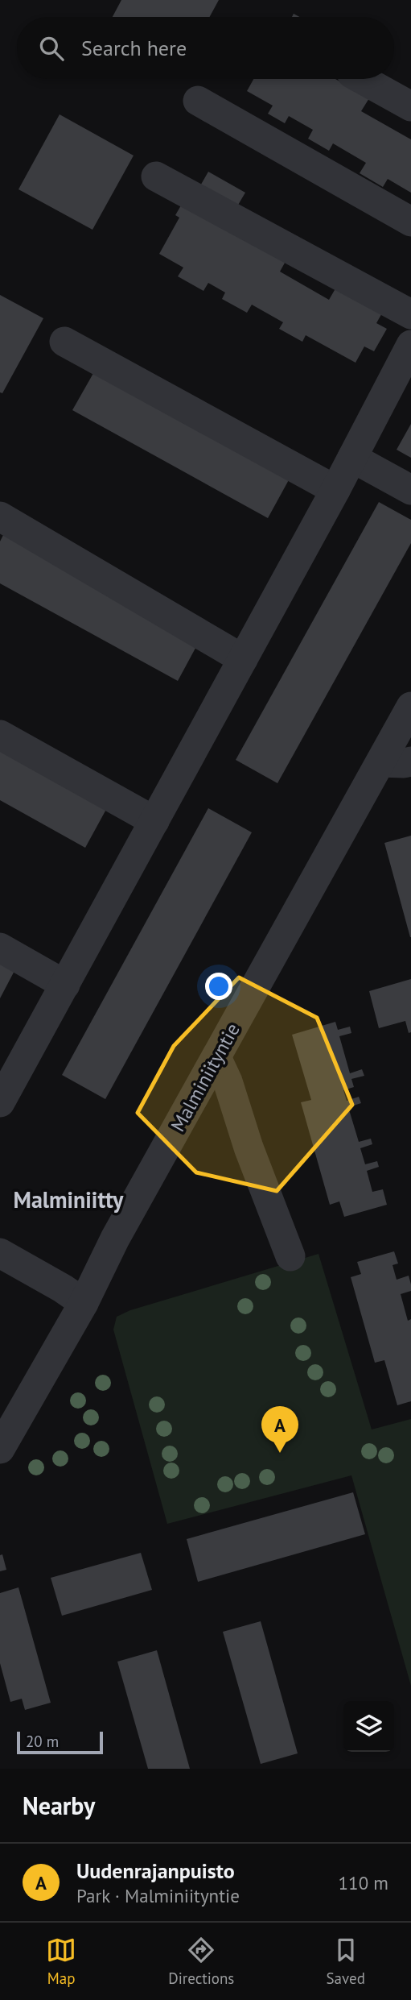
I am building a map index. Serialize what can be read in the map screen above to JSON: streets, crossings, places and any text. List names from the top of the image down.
{
  "streets": {
    "street": ["Malminiityntie"]
  },
  "districts": ["Malminiitty"],
  "scale_bar": "20 m",
  "page": {
    "search": "Search here",
    "pins": "A",
    "scale": "20 m",
    "heading": "Nearby",
    "list": [
      {
        "mark": "A",
        "name": "Uudenrajanpuisto",
        "note": "Park · Malminiityntie",
        "value": "110 m"
      }
    ],
    "nav": ["Map", "Directions", "Saved"]
  }
}
